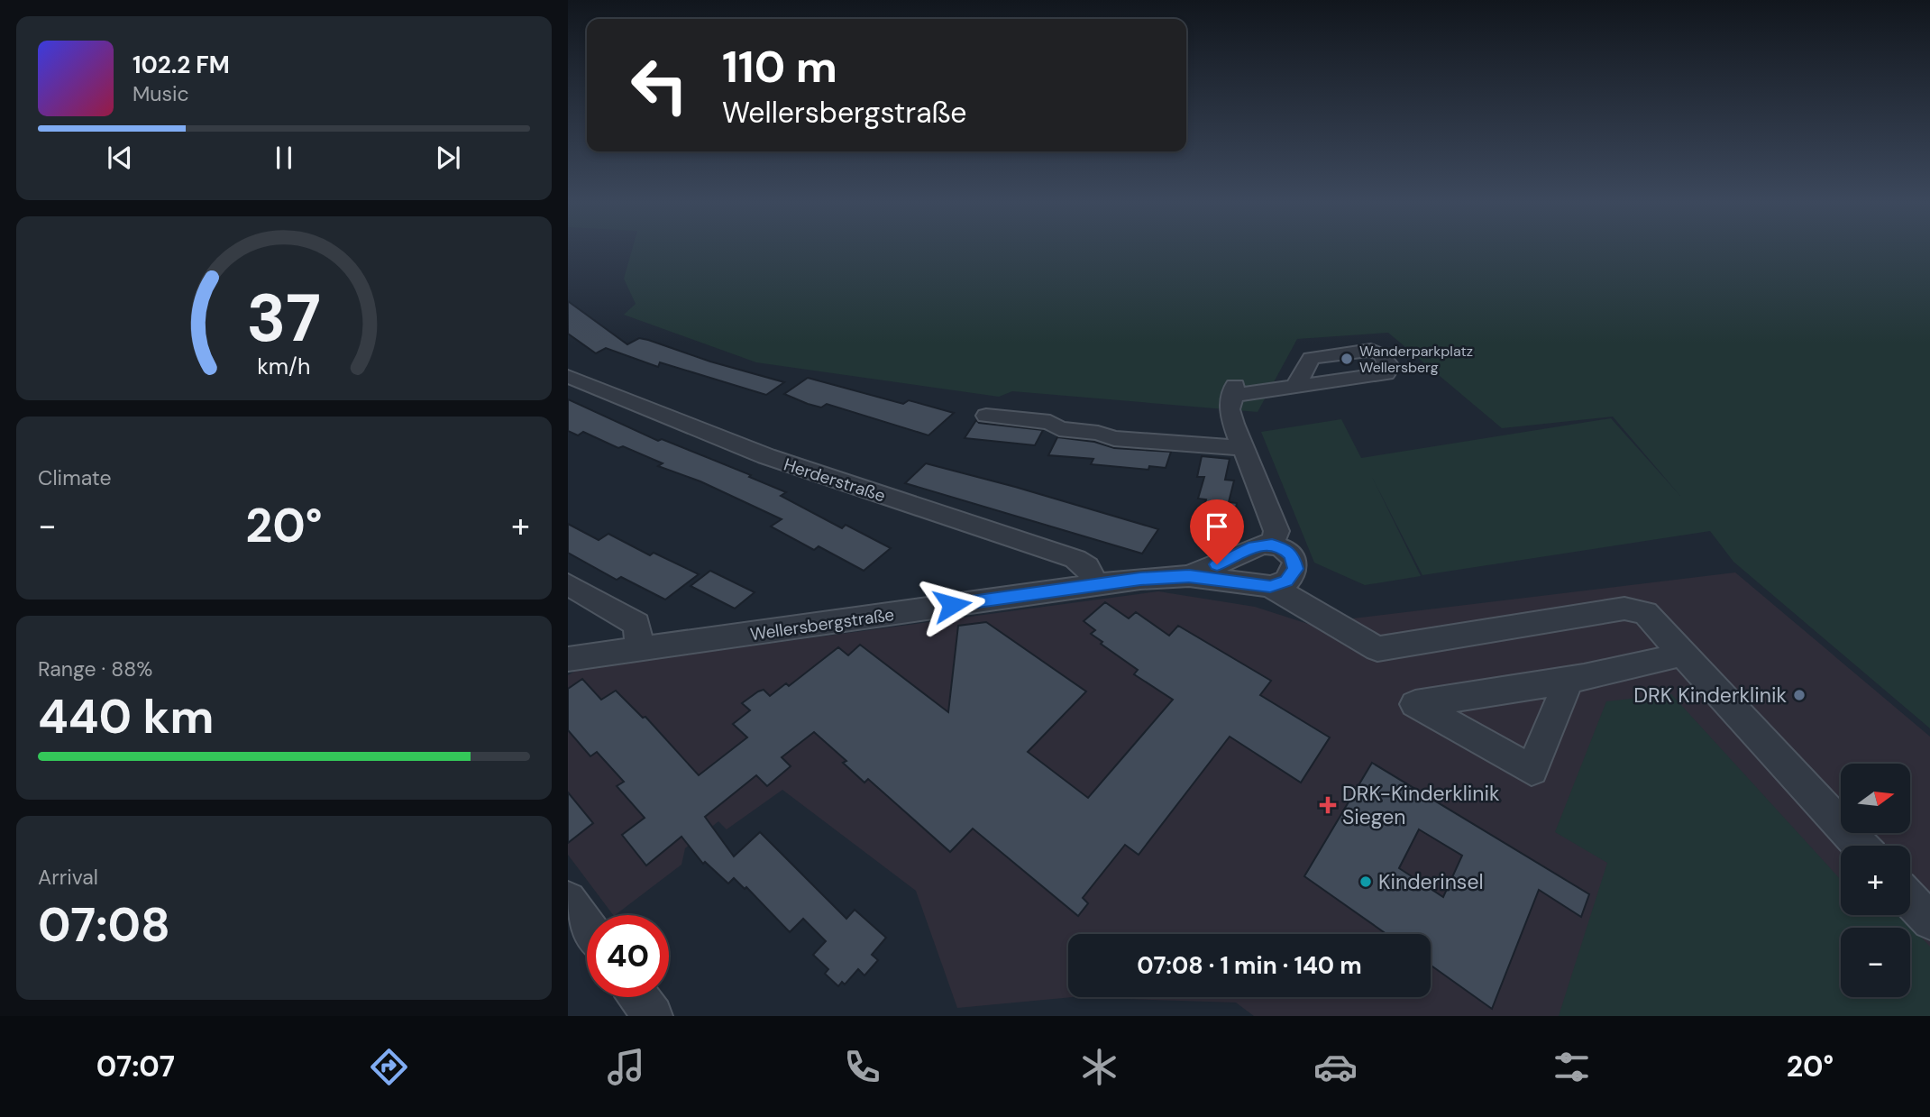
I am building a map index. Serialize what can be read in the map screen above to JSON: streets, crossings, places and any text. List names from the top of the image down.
{
  "streets": {
    "street": ["Herderstraße", "Wellersbergstraße"]
  },
  "crossings": [
    ["Herderstraße", "Wellersbergstraße"]
  ],
  "places": {
    "other": ["Wanderparkplatz Wellersberg", "DRK Kinderklinik", "Kinderinsel"],
    "health": ["DRK-Kinderklinik Siegen"]
  },
  "north": "right",
  "page": {
    "turn": ["110 m", "Wellersbergstraße"],
    "song": ["102.2 FM", "Music"],
    "tile": [
      "Climate",
      ["Range · 88%", "440 km"],
      ["Arrival", "07:08"]
    ],
    "heat": ["−", "20°", "+"],
    "map_buttons": ["+", "−"],
    "limit": "40",
    "trip": "07:08 · 1 min · 140 m",
    "tabs": ["07:07", "20°"],
    "gauge": ["37", "km/h"]
  }
}
